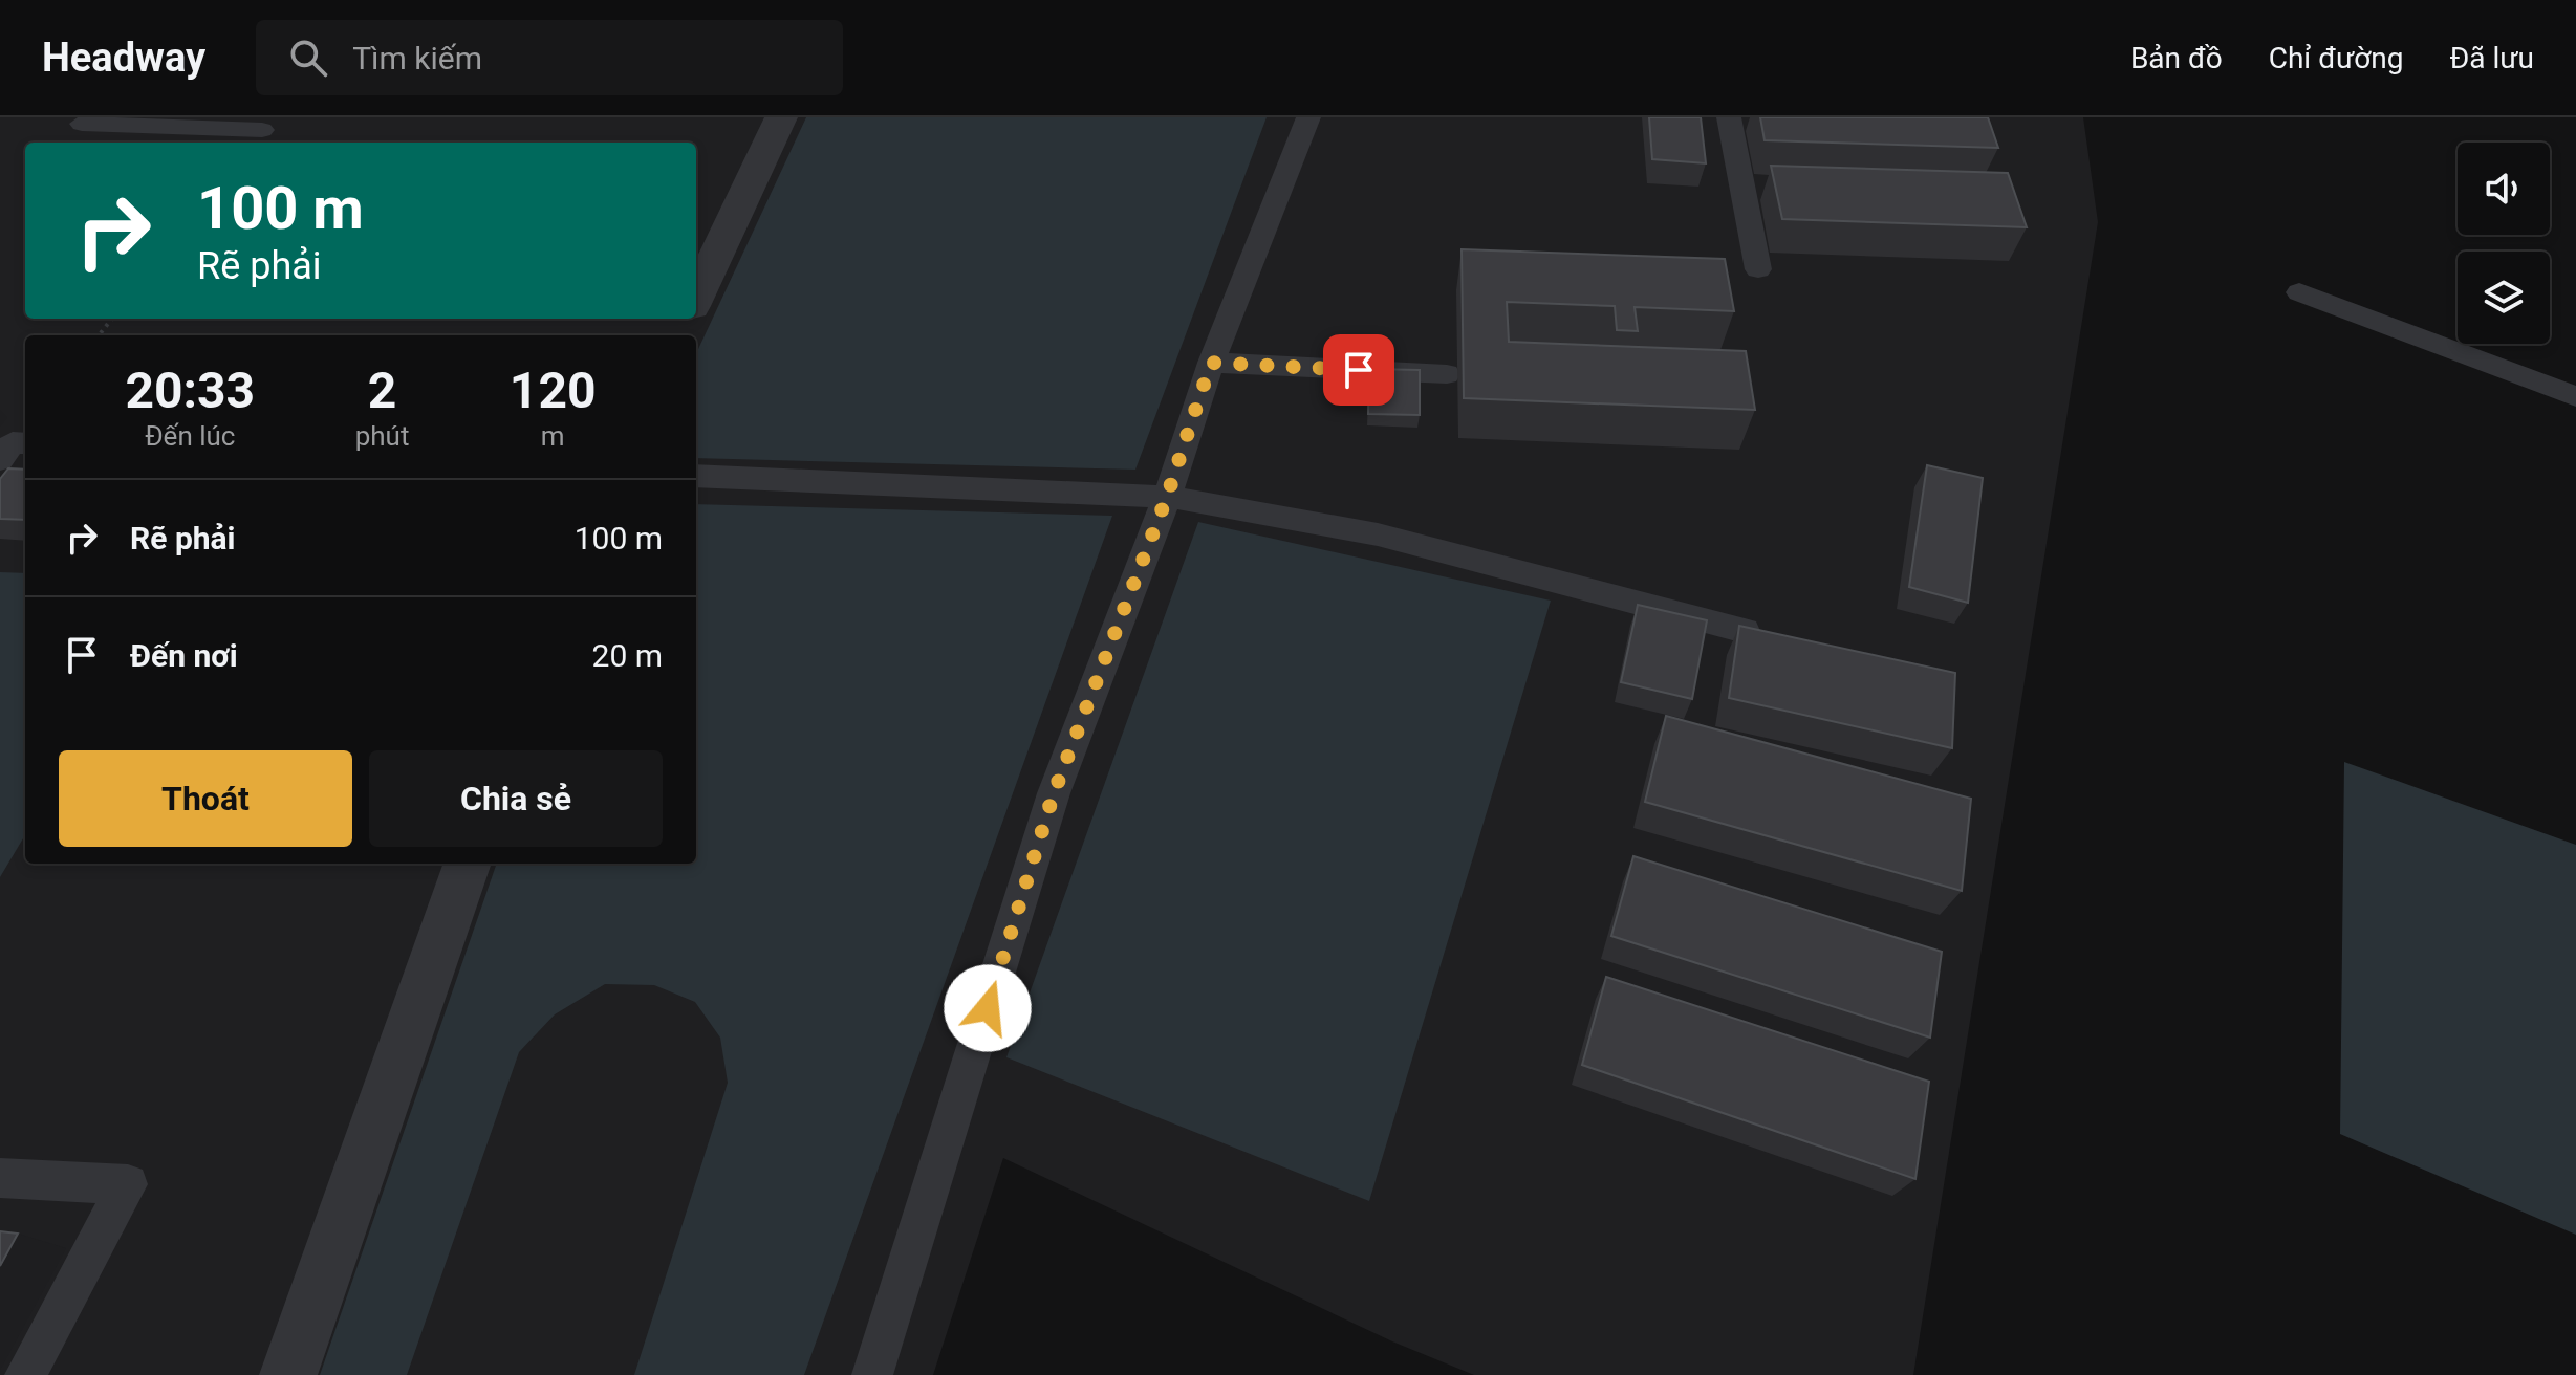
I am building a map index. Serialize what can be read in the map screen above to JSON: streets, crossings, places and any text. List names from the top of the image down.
{
  "page": {
    "header": "Headway",
    "search": "Tìm kiếm",
    "nav": ["Bản đồ", "Chỉ đường", "Đã lưu"],
    "turn": ["100 m", "Rẽ phải"],
    "eta": [
      "20:33",
      "Đến lúc",
      "2",
      "phút",
      "120",
      "m"
    ],
    "list": [
      {
        "name": "Rẽ phải",
        "value": "100 m"
      },
      {
        "name": "Đến nơi",
        "value": "20 m"
      }
    ],
    "buttons": ["Thoát", "Chia sẻ"]
  }
}
